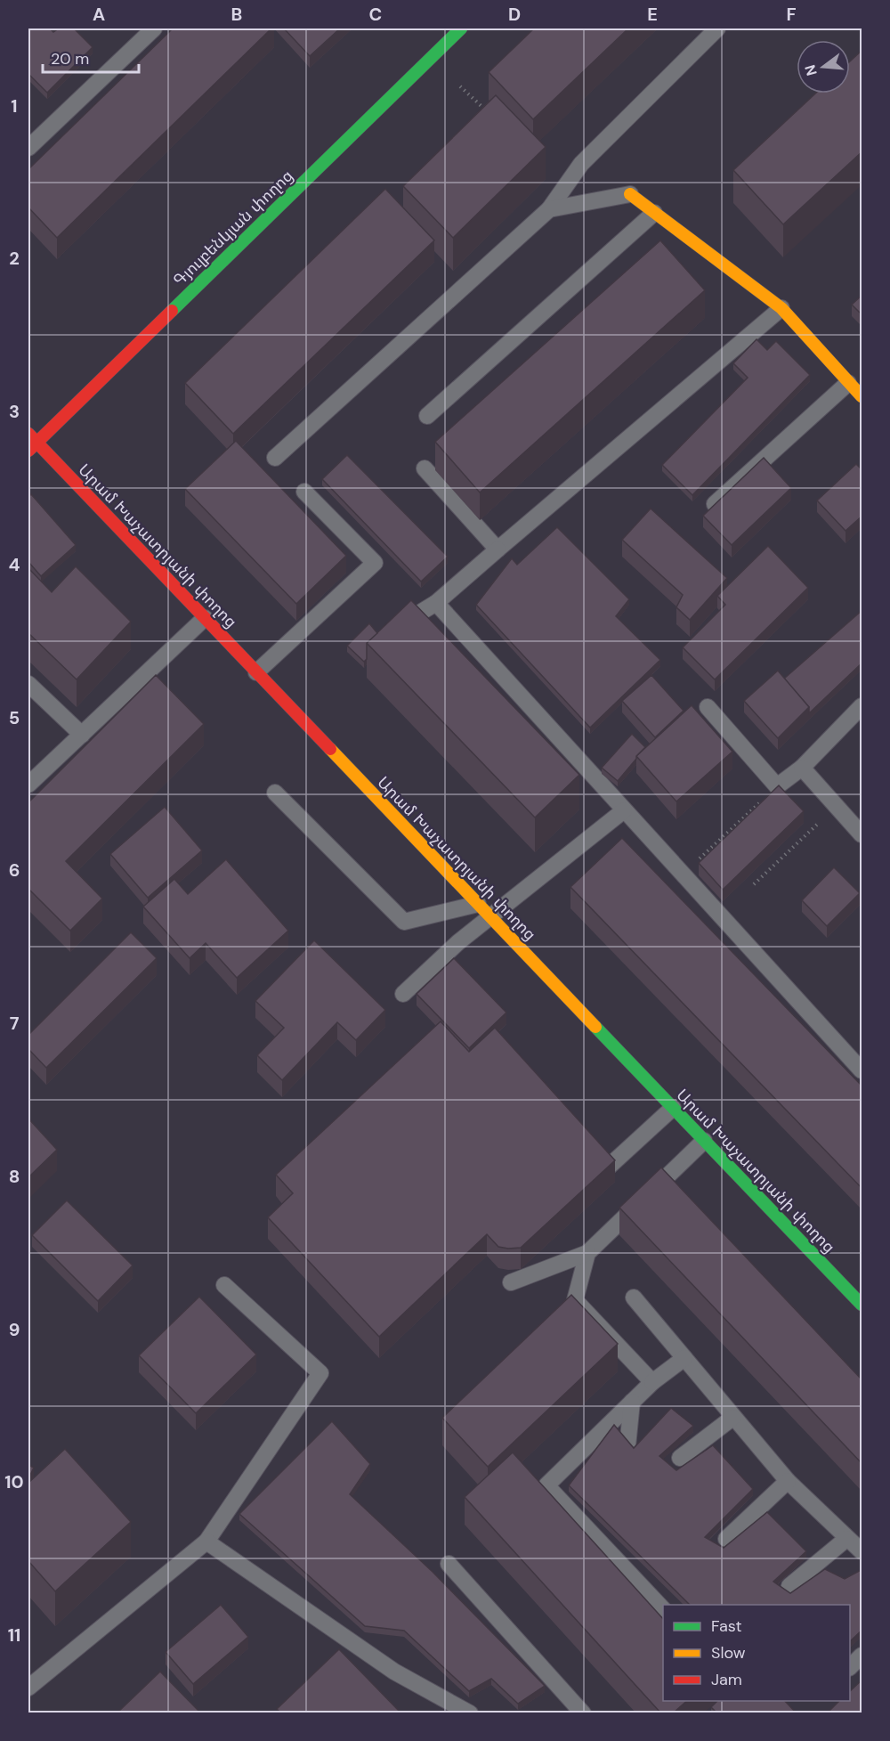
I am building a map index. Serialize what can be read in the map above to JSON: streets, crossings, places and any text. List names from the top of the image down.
{
  "streets": {
    "street": ["Գյուլբենկյան փողոց", "Արամ Խաչատրյանի փողոց"]
  },
  "crossings": [
    ["Գյուլբենկյան փողոց", "Արամ Խաչատրյանի փողոց"]
  ],
  "legend": ["Fast", "Slow", "Jam"],
  "scale_bar": "20 m",
  "north": "left",
  "grid": {
    "columns": [
      "A",
      "B",
      "C",
      "D",
      "E",
      "F"
    ],
    "rows": [
      "1",
      "2",
      "3",
      "4",
      "5",
      "6",
      "7",
      "8",
      "9",
      "10",
      "11"
    ]
  }
}
